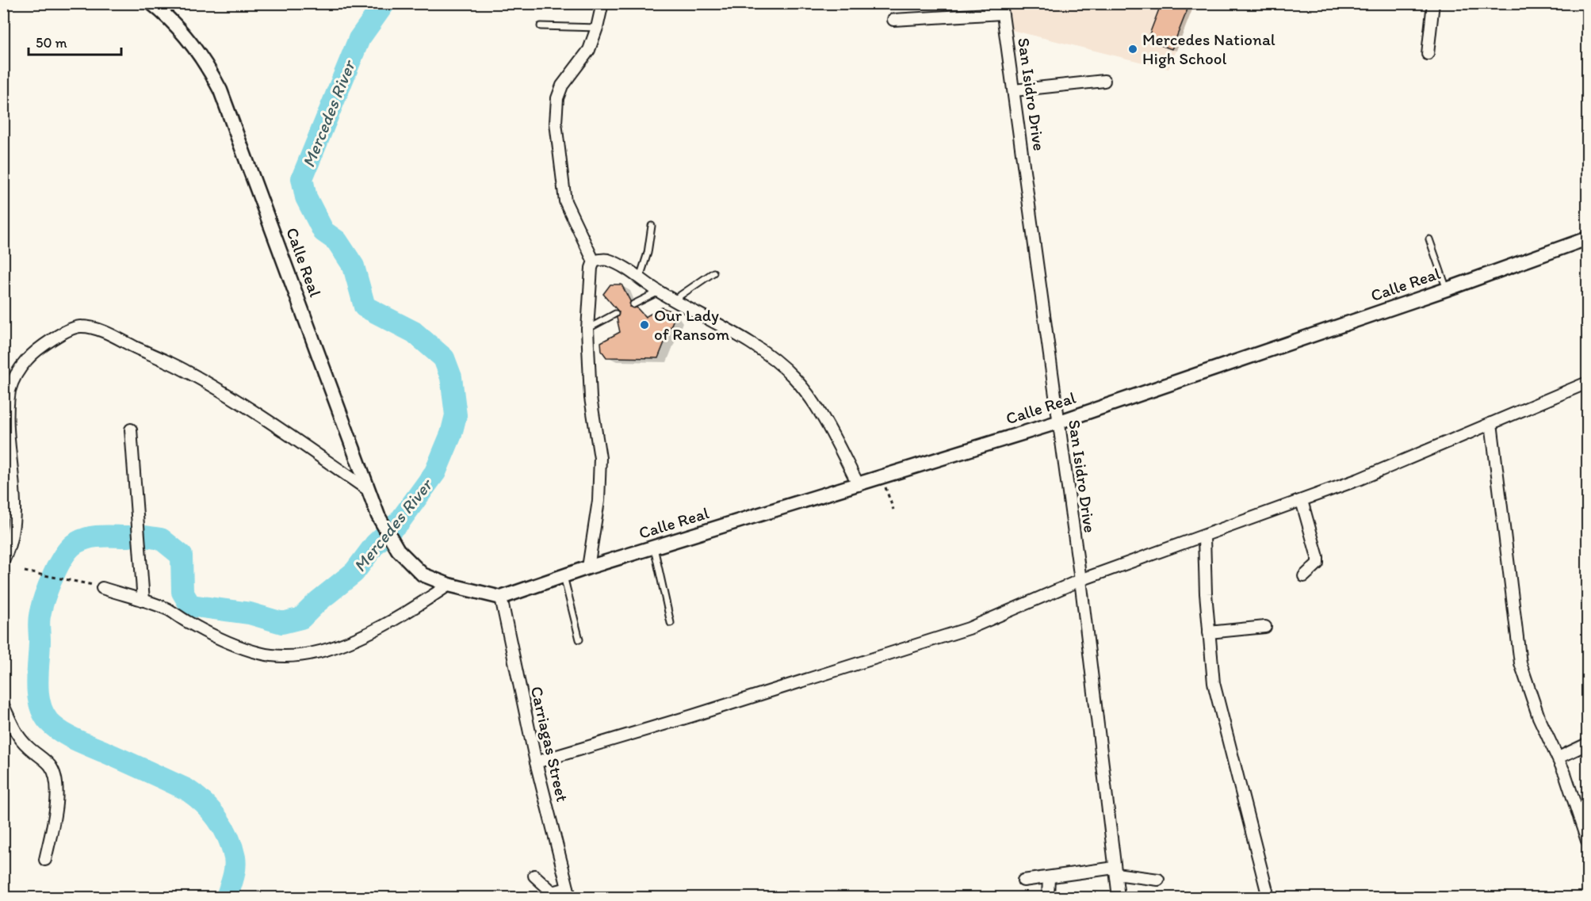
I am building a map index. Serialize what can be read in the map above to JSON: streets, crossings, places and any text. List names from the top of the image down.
{
  "streets": {
    "street": ["San Isidro Drive", "Calle Real", "Carriagas Street"]
  },
  "crossings": [
    ["San Isidro Drive", "Calle Real"],
    ["Calle Real", "Carriagas Street"]
  ],
  "water": ["Mercedes River"],
  "places": ["Mercedes National High School", "Our Lady of Ransom"],
  "scale_bar": "50 m"
}
